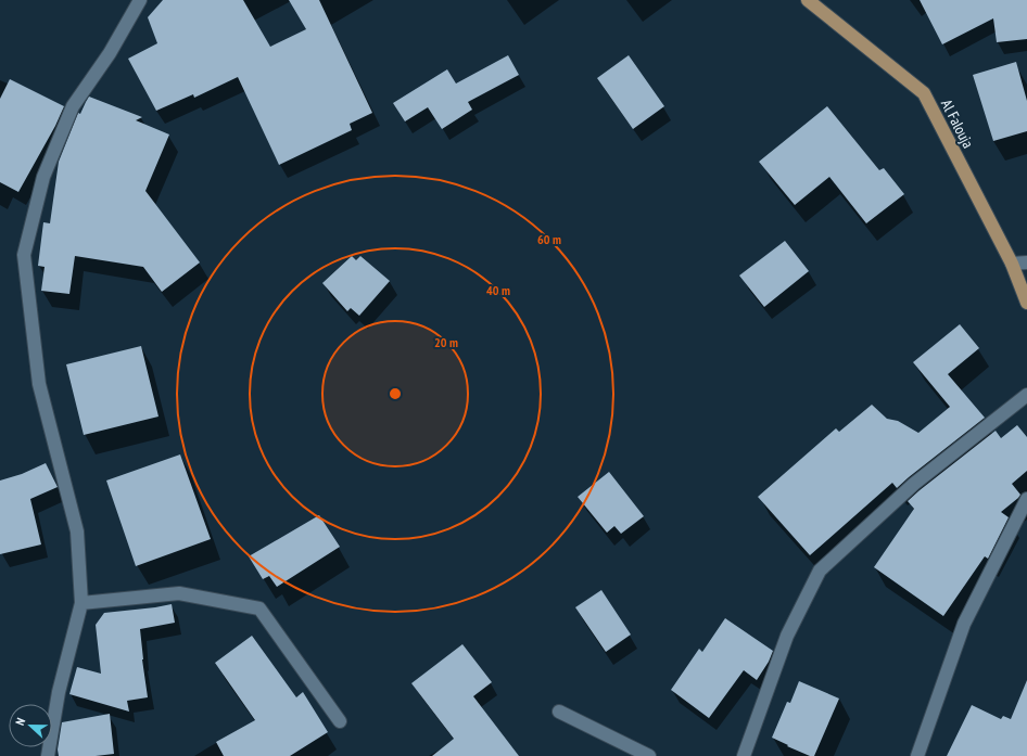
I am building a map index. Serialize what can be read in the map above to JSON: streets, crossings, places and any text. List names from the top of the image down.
{
  "streets": {
    "main road": ["Al Falouja"]
  },
  "north": "left",
  "rings": ["60 m", "40 m", "20 m"]
}
